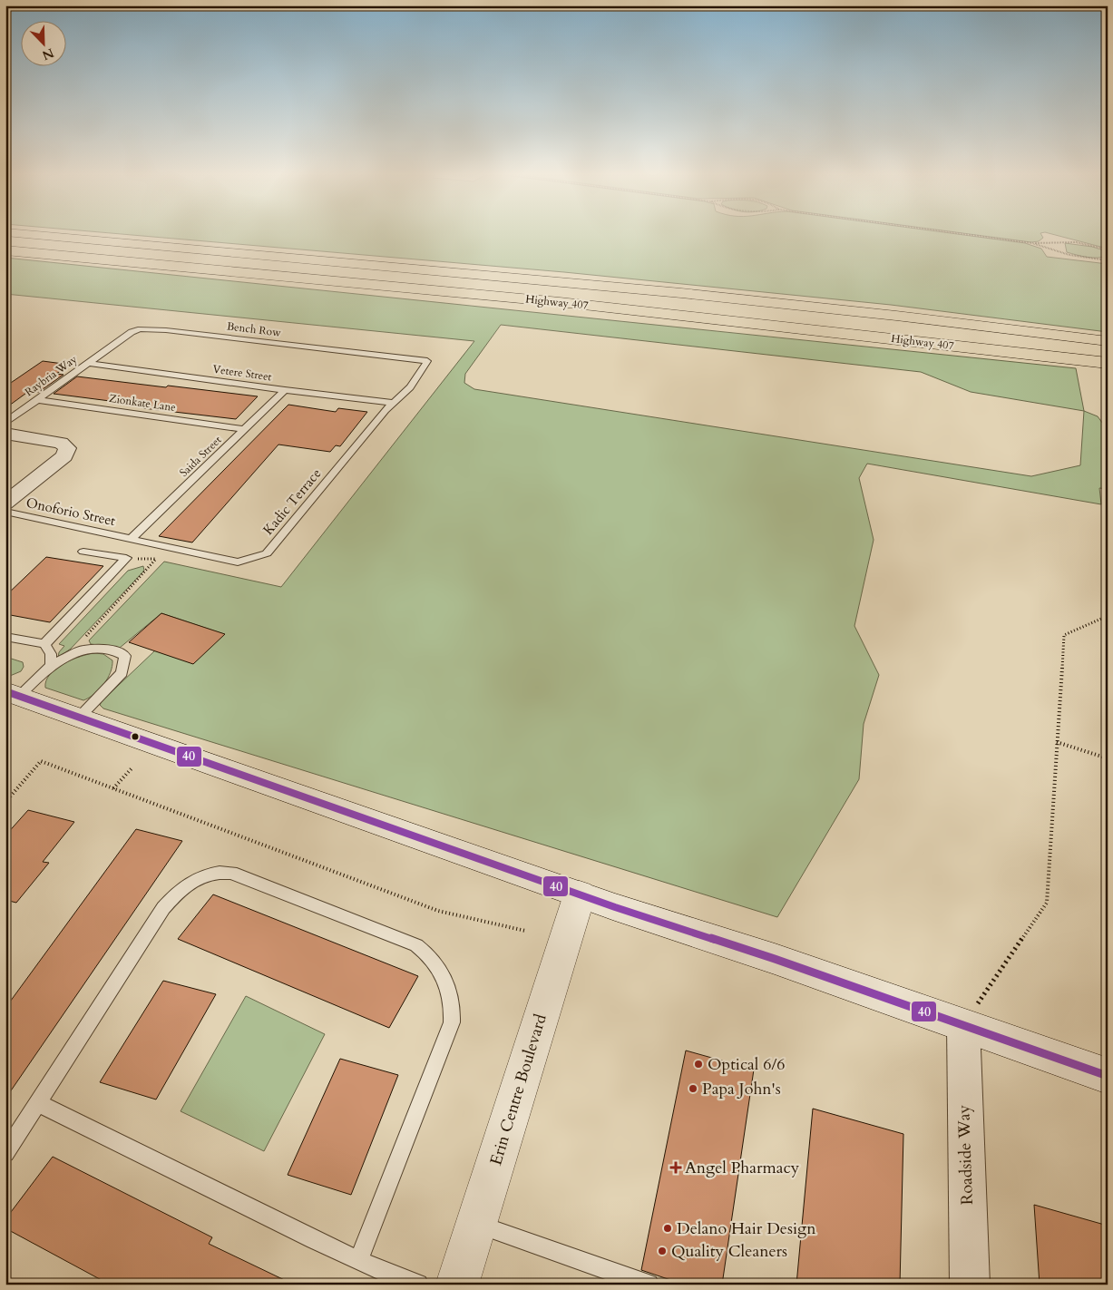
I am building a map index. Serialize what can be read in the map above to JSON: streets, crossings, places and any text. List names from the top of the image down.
{
  "streets": {
    "highway": ["Highway 407"],
    "main road": ["Erin Centre Boulevard"],
    "street": ["Roadside Way"],
    "lane": [
      "Bench Row",
      "Vetere Street",
      "Raybria Way",
      "Zionkate Lane",
      "Saida Street",
      "Kadic Terrace",
      "Onoforio Street"
    ]
  },
  "crossings": [
    ["Bench Row", "Vetere Street"],
    ["Bench Row", "Raybria Way"],
    ["Bench Row", "Kadic Terrace"],
    ["Vetere Street", "Raybria Way"],
    ["Vetere Street", "Saida Street"],
    ["Vetere Street", "Kadic Terrace"],
    ["Raybria Way", "Zionkate Lane"],
    ["Zionkate Lane", "Saida Street"],
    ["Saida Street", "Kadic Terrace"],
    ["Saida Street", "Onoforio Street"],
    ["Kadic Terrace", "Onoforio Street"]
  ],
  "places": {
    "other": [
      "Optical 6/6",
      "Papa John's",
      "Delano Hair Design",
      "Quality Cleaners"
    ],
    "health": ["Angel Pharmacy"]
  },
  "lines": ["transit line 40"],
  "north": "bottom right"
}
